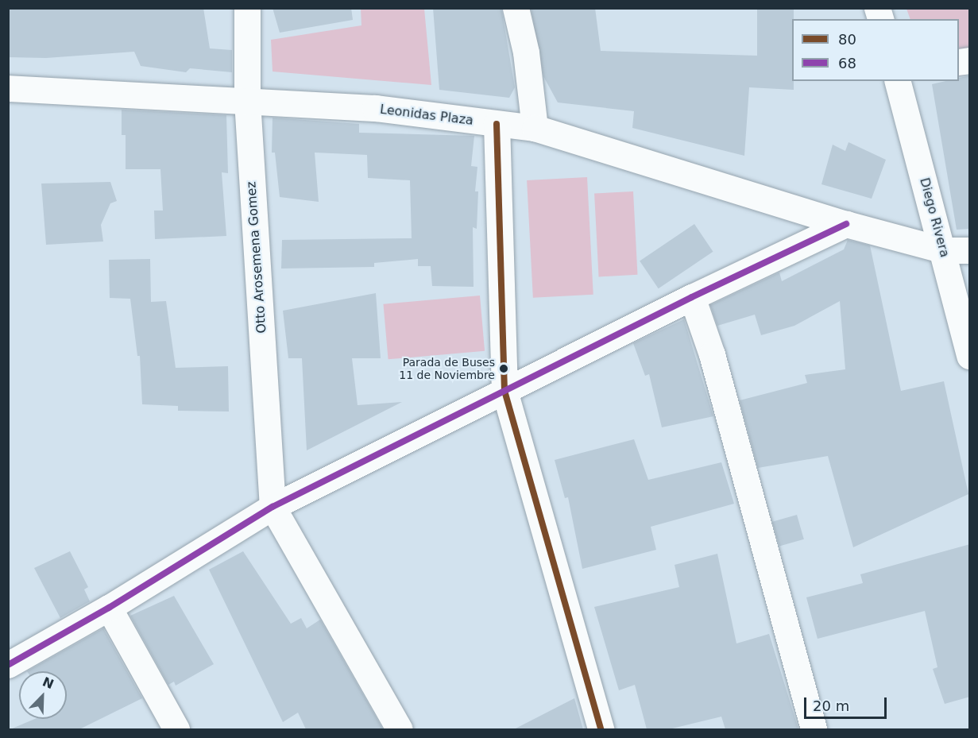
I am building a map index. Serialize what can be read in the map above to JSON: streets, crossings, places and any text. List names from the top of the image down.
{
  "streets": {
    "street": ["Leonidas Plaza", "Diego Rivera", "Otto Arosemena Gomez"]
  },
  "crossings": [
    ["Leonidas Plaza", "Diego Rivera"],
    ["Leonidas Plaza", "Otto Arosemena Gomez"]
  ],
  "places": ["Parada de Buses 11 de Noviembre"],
  "lines": ["transit line 80", "transit line 68"],
  "legend": ["80", "68"],
  "scale_bar": "20 m",
  "north": "top right"
}
